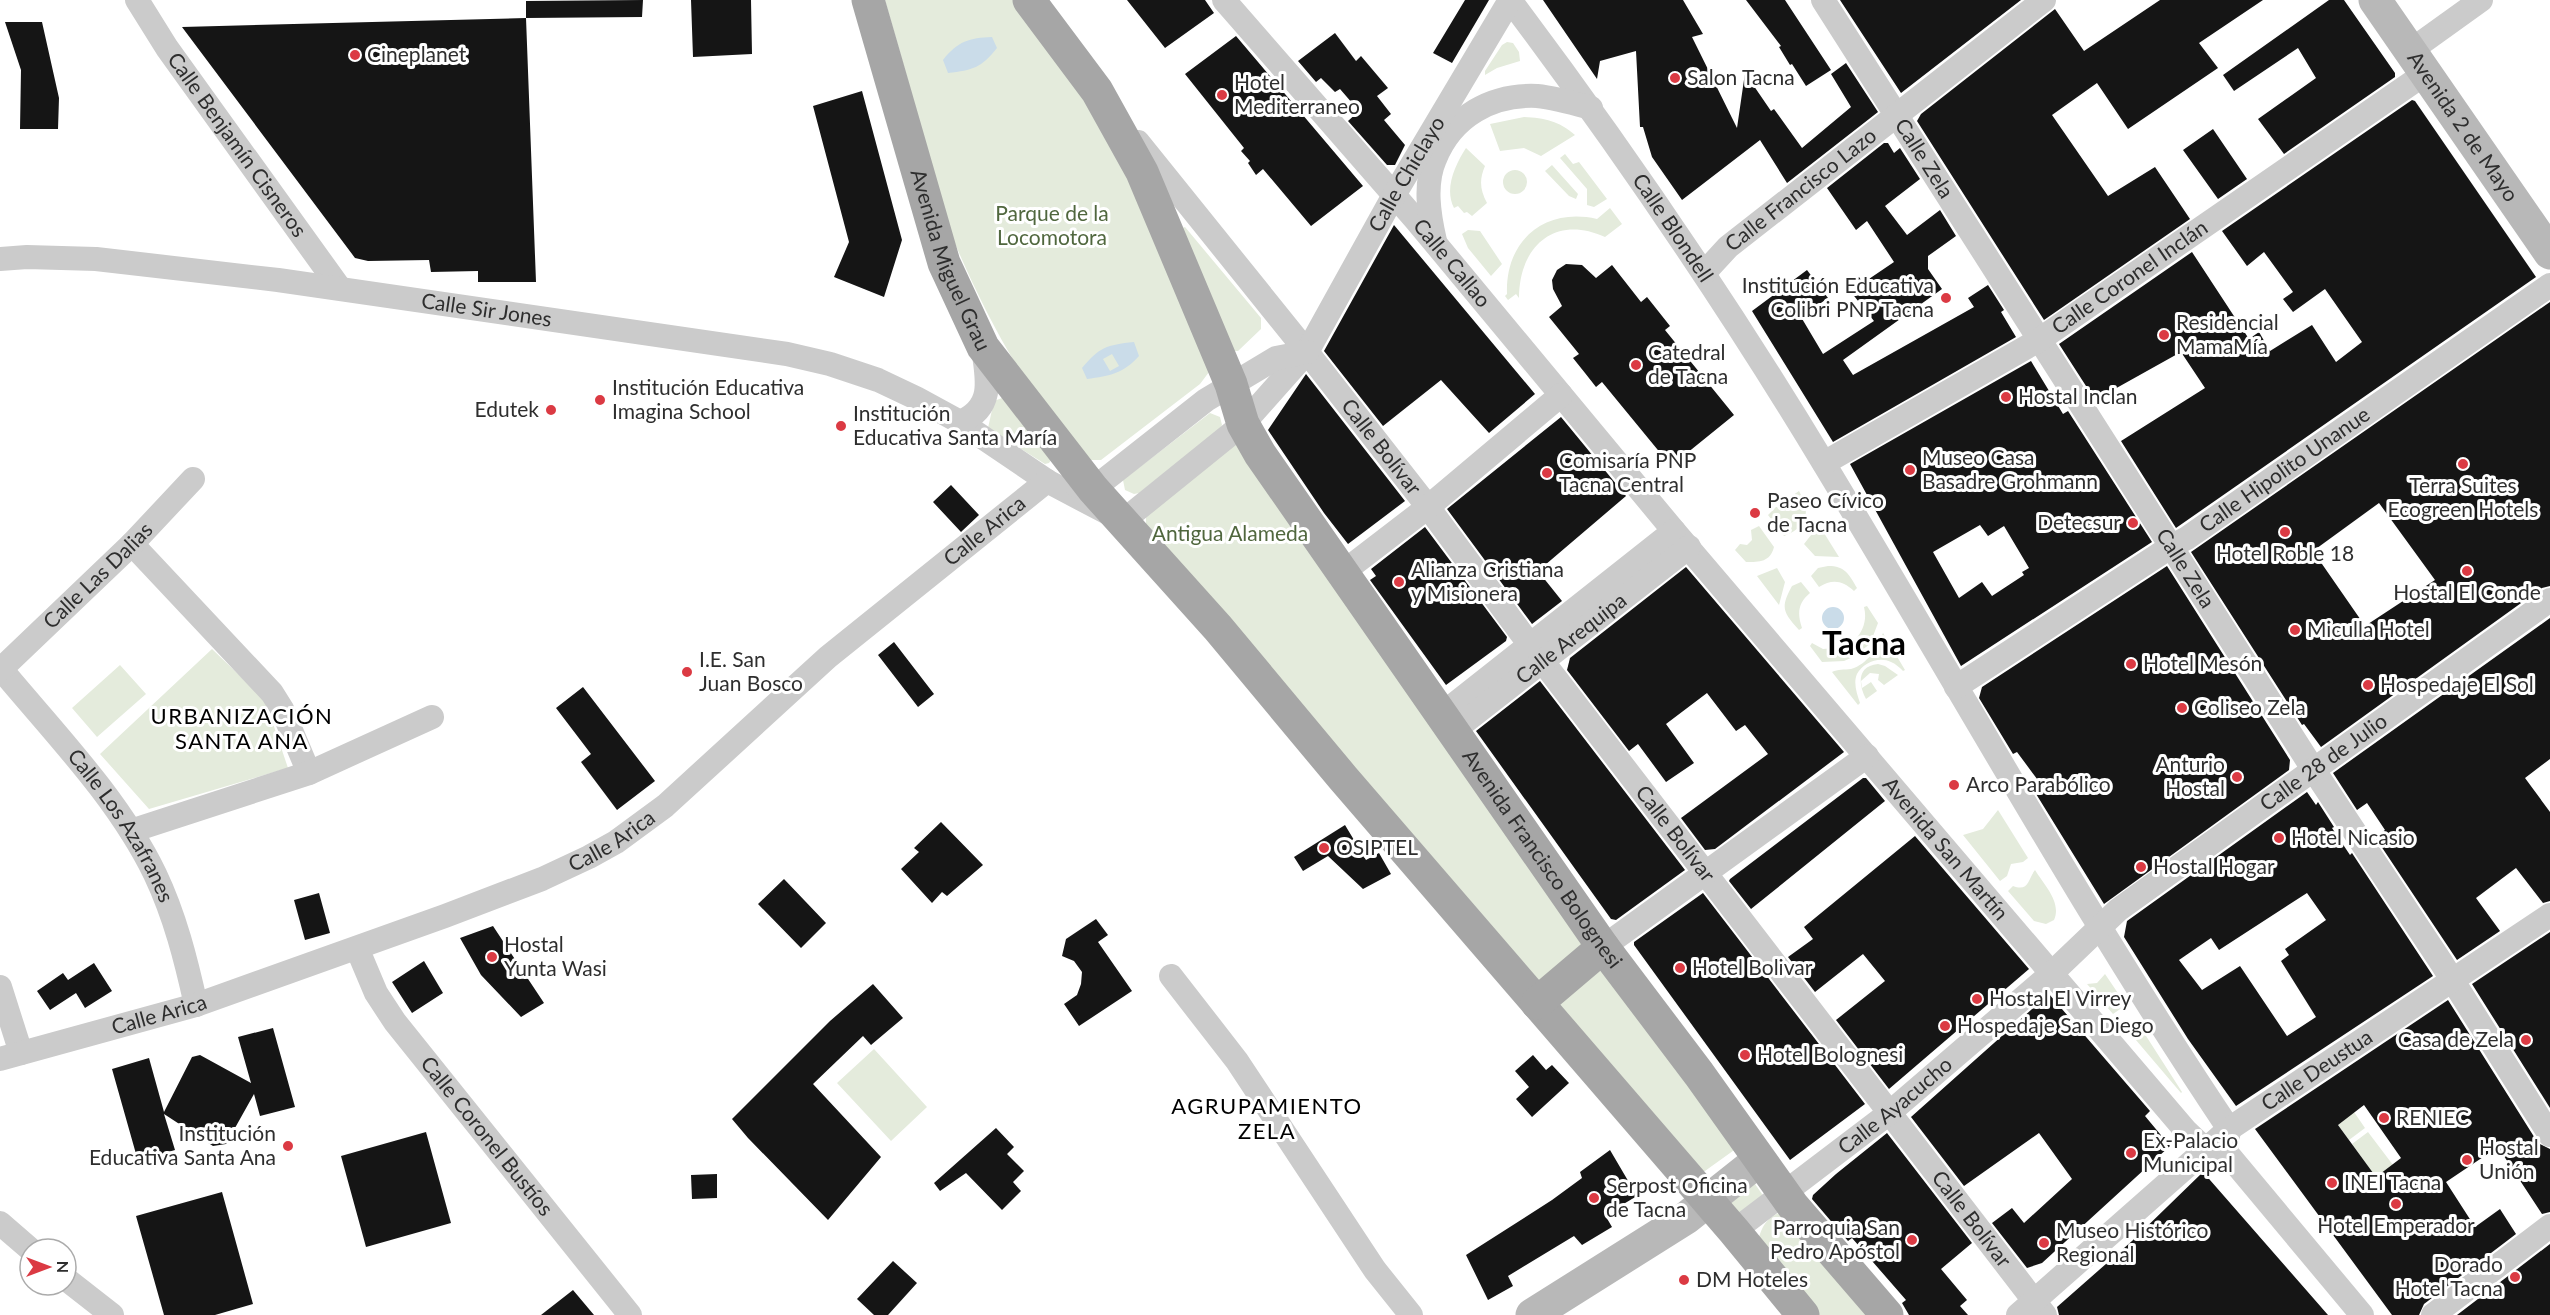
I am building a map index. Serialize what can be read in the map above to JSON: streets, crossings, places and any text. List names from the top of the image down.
{
  "streets": {
    "main road": ["Avenida Miguel Grau", "Avenida Francisco Bolognesi"],
    "street": [
      "Avenida 2 de Mayo",
      "Calle Benjamín Cisneros",
      "Calle Zela",
      "Calle Chiclayo",
      "Calle Francisco Lazo",
      "Calle Blondell",
      "Calle Callao",
      "Calle Coronel Inclán",
      "Calle Sir Jones",
      "Calle Bolívar",
      "Calle Hipolito Unanue",
      "Calle Arica",
      "Calle Las Dalias",
      "Calle Arequipa",
      "Calle 28 de Julio",
      "Calle Los Azafranes",
      "Avenida San Martín",
      "Calle Deustua",
      "Calle Ayacucho",
      "Calle Coronel Bustíos"
    ]
  },
  "crossings": [
    ["Avenida 2 de Mayo", "Calle Coronel Inclán"],
    ["Calle Benjamín Cisneros", "Calle Sir Jones"],
    ["Calle Zela", "Calle Francisco Lazo"],
    ["Calle Zela", "Calle Coronel Inclán"],
    ["Calle Zela", "Calle Hipolito Unanue"],
    ["Calle Zela", "Calle 28 de Julio"],
    ["Calle Zela", "Calle Deustua"],
    ["Calle Chiclayo", "Calle Blondell"],
    ["Calle Chiclayo", "Calle Callao"],
    ["Calle Chiclayo", "Calle Bolívar"],
    ["Calle Chiclayo", "Calle Arica"],
    ["Calle Chiclayo", "Avenida Francisco Bolognesi"],
    ["Calle Francisco Lazo", "Calle Blondell"],
    ["Calle Blondell", "Calle Coronel Inclán"],
    ["Calle Blondell", "Avenida San Martín"],
    ["Calle Callao", "Calle Arequipa"],
    ["Calle Callao", "Avenida San Martín"],
    ["Calle Coronel Inclán", "Avenida San Martín"],
    ["Calle Sir Jones", "Calle Arica"],
    ["Calle Bolívar", "Calle Arequipa"],
    ["Calle Bolívar", "Calle Deustua"],
    ["Calle Bolívar", "Calle Ayacucho"],
    ["Calle Hipolito Unanue", "Avenida San Martín"],
    ["Calle Arica", "Calle Los Azafranes"],
    ["Calle Arica", "Calle Coronel Bustíos"],
    ["Calle Las Dalias", "Calle Los Azafranes"],
    ["Calle Arequipa", "Avenida San Martín"],
    ["Calle Arequipa", "Avenida Francisco Bolognesi"],
    ["Calle 28 de Julio", "Avenida San Martín"],
    ["Calle 28 de Julio", "Calle Ayacucho"],
    ["Avenida San Martín", "Calle Deustua"],
    ["Avenida San Martín", "Calle Ayacucho"],
    ["Avenida Francisco Bolognesi", "Calle Ayacucho"]
  ],
  "districts": ["Tacna", "URBANIZACIÓN SANTA ANA", "AGRUPAMIENTO ZELA"],
  "parks": ["Parque de la Locomotora", "Antigua Alameda"],
  "places": [
    "Cineplanet",
    "Salon Tacna",
    "Hotel Mediterraneo",
    "Institución Educativa Colibri PNP Tacna",
    "Residencial MamaMía",
    "Catedral de Tacna",
    "Hostal Inclan",
    "Institución Educativa Imagina School",
    "Edutek",
    "Institución Educativa Santa María",
    "Terra Suites Ecogreen Hotels",
    "Museo Casa Basadre Grohmann",
    "Comisaría PNP Tacna Central",
    "Paseo Cívico de Tacna",
    "Detecsur",
    "Hotel Roble 18",
    "Hostal El Conde",
    "Alianza Cristiana y Misionera",
    "Miculla Hotel",
    "Hotel Mesón",
    "I.E. San Juan Bosco",
    "Hospedaje El Sol",
    "Coliseo Zela",
    "Anturio Hostal",
    "Arco Parabólico",
    "Hotel Nicasio",
    "OSIPTEL",
    "Hostal Hogar",
    "Hostal Yunta Wasi",
    "Hotel Bolivar",
    "Hostal El Virrey",
    "Hospedaje San Diego",
    "Casa de Zela",
    "Hotel Bolognesi",
    "RENIEC",
    "Institución Educativa Santa Ana",
    "Ex-Palacio Municipal",
    "Hostal Unión",
    "INEI Tacna",
    "Serpost Oficina de Tacna",
    "Hotel Emperador",
    "Parroquia San Pedro Apóstol",
    "Museo Histórico Regional",
    "Dorado Hotel Tacna",
    "DM Hoteles"
  ],
  "north": "right"
}
